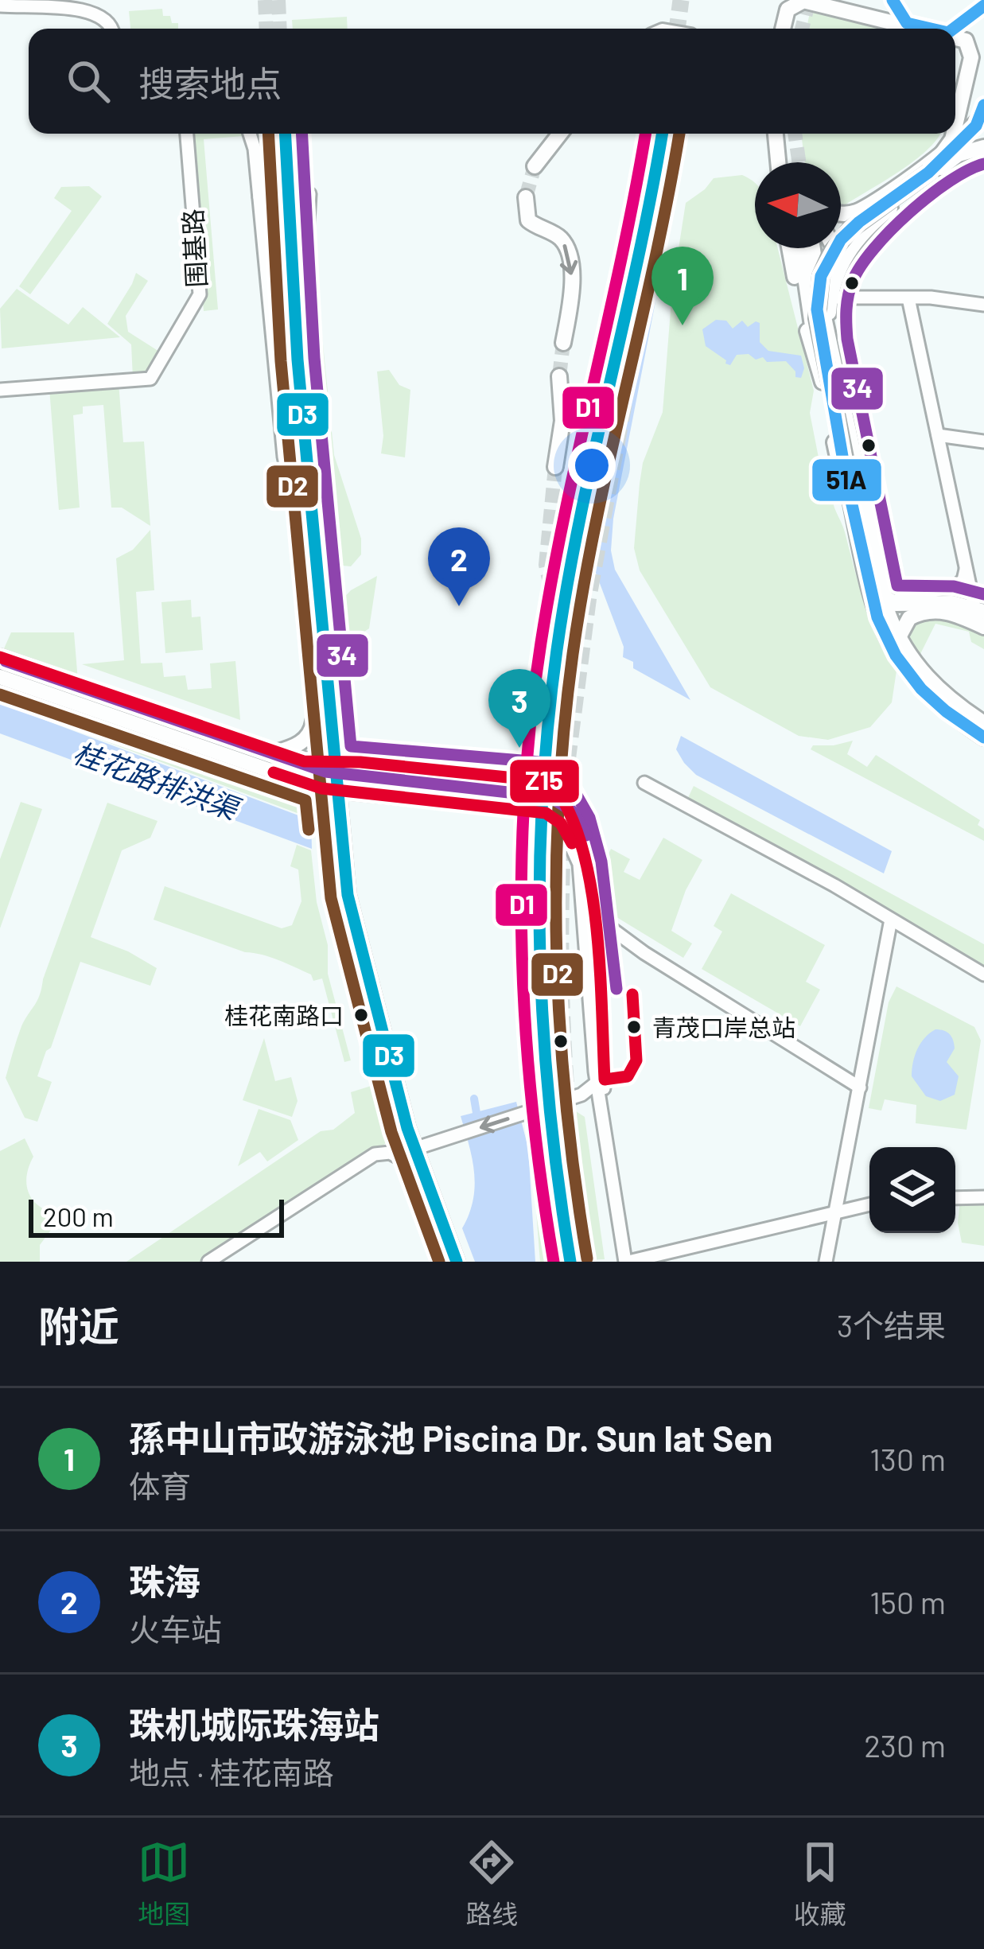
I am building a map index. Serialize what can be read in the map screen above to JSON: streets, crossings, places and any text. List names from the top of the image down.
{
  "streets": {
    "street": ["围基路"]
  },
  "water": ["桂花路排洪渠"],
  "places": ["桂花南路口", "青茂口岸总站"],
  "lines": [
    "transit line 51A",
    "transit line D3",
    "transit line D2",
    "transit line 34",
    "transit line D1",
    "transit line Z15"
  ],
  "scale_bar": "200 m",
  "north": "left",
  "page": {
    "search": "搜索地点",
    "pins": ["1", "2", "3"],
    "scale": "200 m",
    "heading": ["附近", "3个结果"],
    "list": [
      {
        "mark": "1",
        "name": "孫中山市政游泳池 Piscina Dr. Sun Iat Sen",
        "note": "体育",
        "value": "130 m"
      },
      {
        "mark": "2",
        "name": "珠海",
        "note": "火车站",
        "value": "150 m"
      },
      {
        "mark": "3",
        "name": "珠机城际珠海站",
        "note": "地点 · 桂花南路",
        "value": "230 m"
      }
    ],
    "nav": ["地图", "路线", "收藏"]
  }
}
